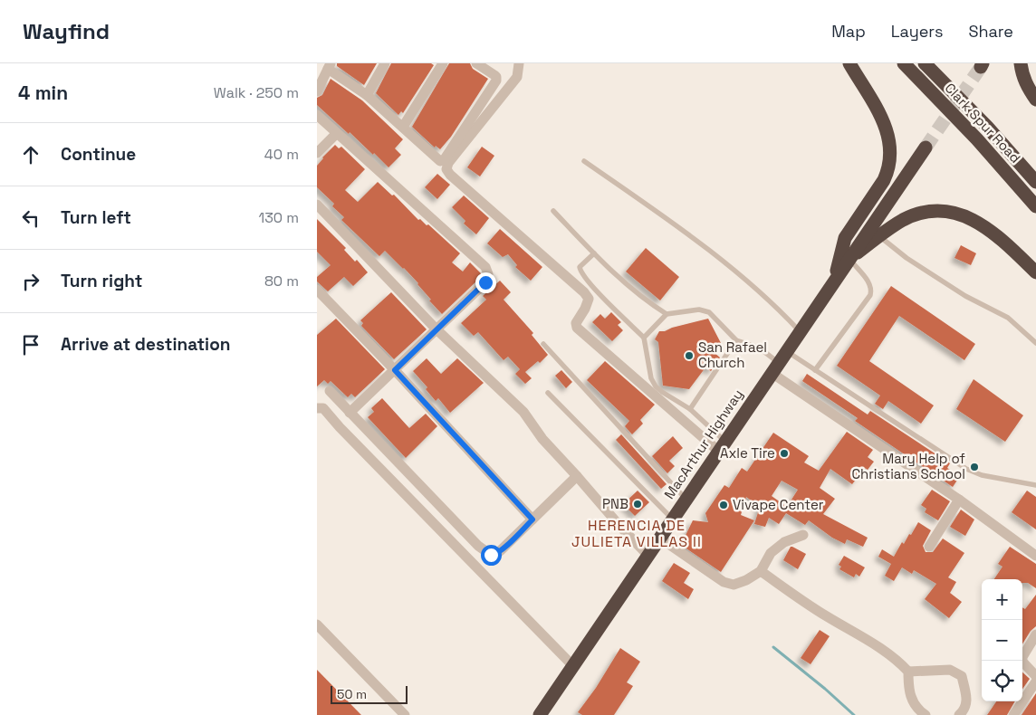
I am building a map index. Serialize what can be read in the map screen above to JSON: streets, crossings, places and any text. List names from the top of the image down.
{
  "streets": {
    "highway": ["Clark Spur Road", "MacArthur Highway"]
  },
  "districts": ["HERENCIA DE JULIETA VILLAS II"],
  "places": [
    "San Rafael Church",
    "Axle Tire",
    "Mary Help of Christians School",
    "PNB",
    "Vivape Center"
  ],
  "scale_bar": "50 m",
  "page": {
    "header": "Wayfind",
    "nav": ["Map", "Layers", "Share"],
    "heading": ["4 min", "Walk · 250 m"],
    "list": [
      ["Continue", "40 m"],
      ["Turn left", "130 m"],
      ["Turn right", "80 m"],
      "Arrive at destination"
    ],
    "map_buttons": ["+", "−"],
    "scale": "50 m"
  }
}
